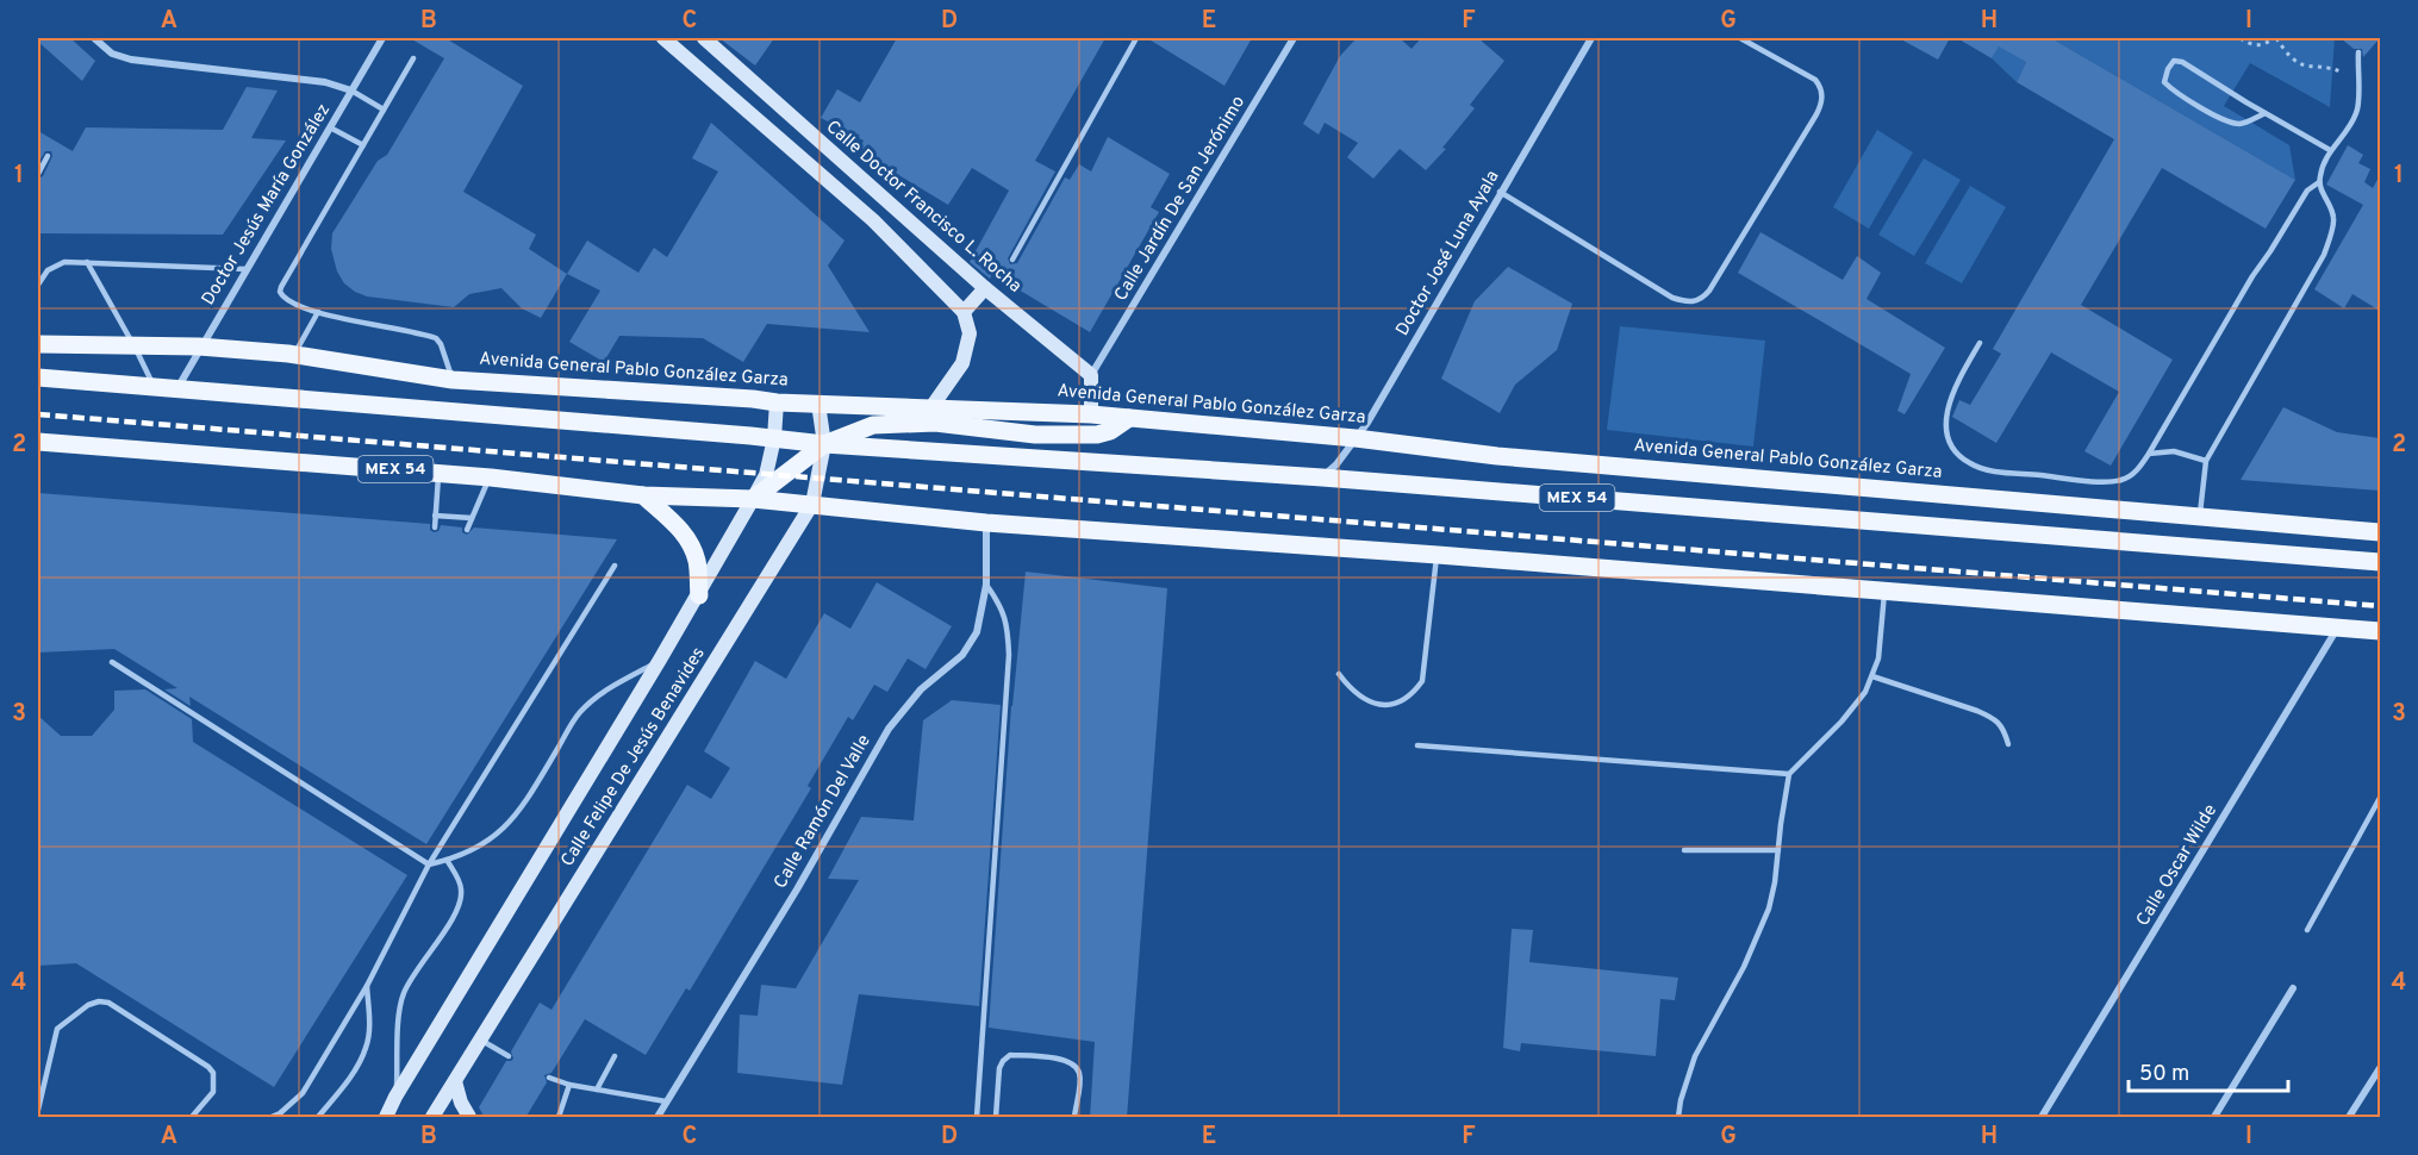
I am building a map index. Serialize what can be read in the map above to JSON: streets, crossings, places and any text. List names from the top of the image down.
{
  "streets": {
    "main road": ["Avenida General Pablo González Garza", "MEX 54"],
    "street": [
      "Calle Jardín De San Jerónimo",
      "Doctor Jesús María González",
      "Calle Doctor Francisco L. Rocha",
      "Doctor José Luna Ayala",
      "Calle Felipe De Jesús Benavides",
      "Calle Ramón Del Valle",
      "Calle Oscar Wilde"
    ]
  },
  "crossings": [
    ["Calle Jardín De San Jerónimo", "Calle Doctor Francisco L. Rocha"],
    ["Doctor Jesús María González", "Avenida General Pablo González Garza"],
    ["Doctor Jesús María González", "MEX 54"],
    ["Doctor José Luna Ayala", "Avenida General Pablo González Garza"],
    ["Doctor José Luna Ayala", "MEX 54"],
    ["Avenida General Pablo González Garza", "Calle Felipe De Jesús Benavides"],
    ["MEX 54", "Calle Felipe De Jesús Benavides"],
    ["MEX 54", "Calle Ramón Del Valle"],
    ["MEX 54", "Calle Oscar Wilde"]
  ],
  "scale_bar": "50 m",
  "grid": {
    "columns": [
      "A",
      "B",
      "C",
      "D",
      "E",
      "F",
      "G",
      "H",
      "I"
    ],
    "rows": [
      "1",
      "2",
      "3",
      "4"
    ]
  }
}
